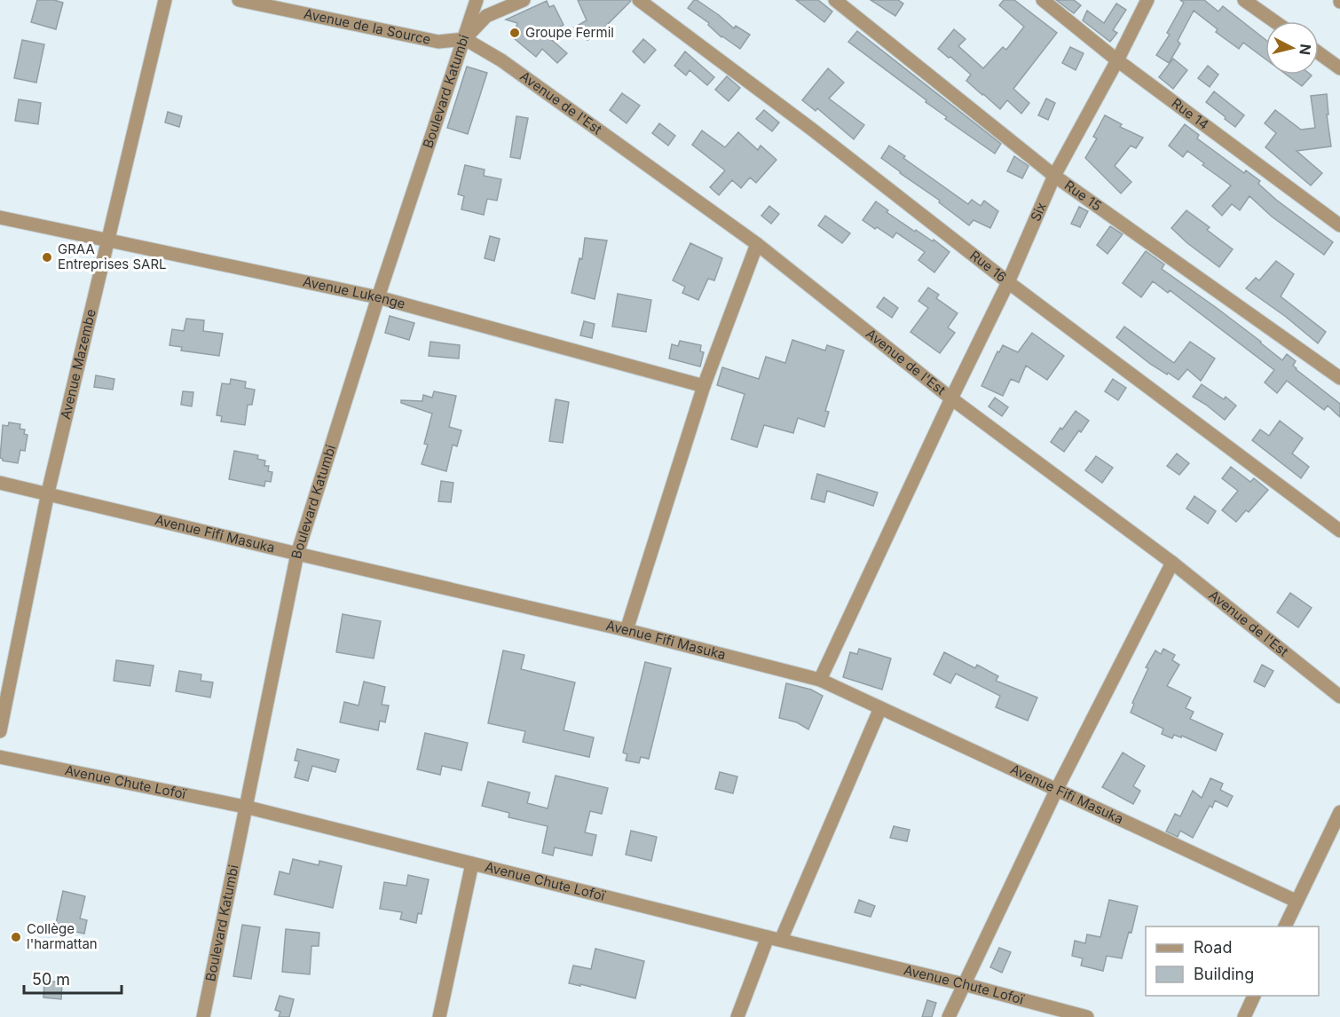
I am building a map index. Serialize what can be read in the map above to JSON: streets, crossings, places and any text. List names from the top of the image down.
{
  "streets": {
    "street": [
      "Avenue de la Source",
      "Boulevard Katumbi",
      "Avenue de l'Est",
      "Rue 14",
      "Rue 15",
      "Six",
      "Rue 16",
      "Avenue Lukenge",
      "Avenue Mazembe",
      "Avenue Fifi Masuka",
      "Avenue Chute Lofoï"
    ]
  },
  "crossings": [
    ["Avenue de la Source", "Boulevard Katumbi"],
    ["Avenue de la Source", "Avenue de l'Est"],
    ["Boulevard Katumbi", "Avenue de l'Est"],
    ["Boulevard Katumbi", "Avenue Lukenge"],
    ["Boulevard Katumbi", "Avenue Fifi Masuka"],
    ["Boulevard Katumbi", "Avenue Chute Lofoï"],
    ["Avenue de l'Est", "Six"],
    ["Rue 14", "Six"],
    ["Rue 15", "Six"],
    ["Six", "Rue 16"],
    ["Six", "Avenue Fifi Masuka"],
    ["Avenue Lukenge", "Avenue Mazembe"],
    ["Avenue Mazembe", "Avenue Fifi Masuka"]
  ],
  "places": ["Groupe Fermil", "GRAA Entreprises SARL", "Collège l'harmattan"],
  "legend": ["Road", "Building"],
  "scale_bar": "50 m",
  "north": "right"
}
